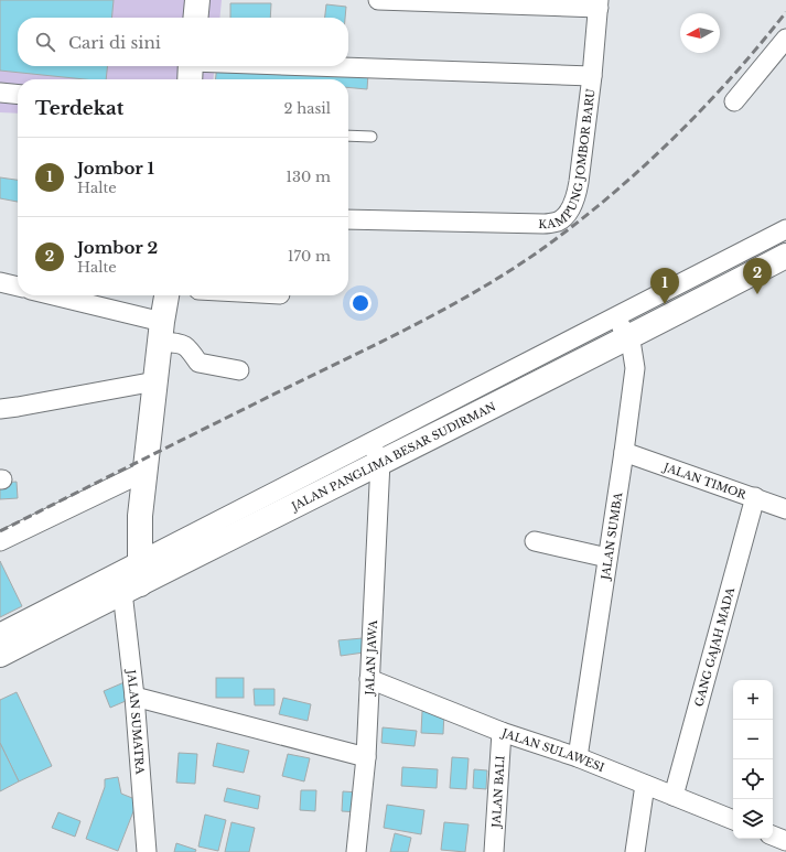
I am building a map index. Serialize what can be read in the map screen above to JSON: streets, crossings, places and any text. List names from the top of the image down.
{
  "streets": {
    "main road": ["JALAN PANGLIMA BESAR SUDIRMAN"],
    "street": [
      "KAMPUNG JOMBOR BARU",
      "JALAN TIMOR",
      "JALAN SUMBA",
      "GANG GAJAH MADA",
      "JALAN JAWA",
      "JALAN SUMATRA",
      "JALAN SULAWESI",
      "JALAN BALI"
    ]
  },
  "crossings": [
    ["JALAN PANGLIMA BESAR SUDIRMAN", "JALAN SUMBA"],
    ["JALAN PANGLIMA BESAR SUDIRMAN", "JALAN JAWA"],
    ["JALAN PANGLIMA BESAR SUDIRMAN", "JALAN SUMATRA"],
    ["JALAN TIMOR", "JALAN SUMBA"],
    ["JALAN TIMOR", "GANG GAJAH MADA"],
    ["JALAN SUMBA", "JALAN SULAWESI"],
    ["GANG GAJAH MADA", "JALAN SULAWESI"],
    ["JALAN JAWA", "JALAN SULAWESI"],
    ["JALAN SULAWESI", "JALAN BALI"]
  ],
  "north": "left",
  "page": {
    "search": "Cari di sini",
    "heading": ["Terdekat", "2 hasil"],
    "list": [
      {
        "mark": "1",
        "name": "Jombor 1",
        "note": "Halte",
        "value": "130 m"
      },
      {
        "mark": "2",
        "name": "Jombor 2",
        "note": "Halte",
        "value": "170 m"
      }
    ],
    "pins": ["2", "1"],
    "map_buttons": ["+", "−"]
  }
}
